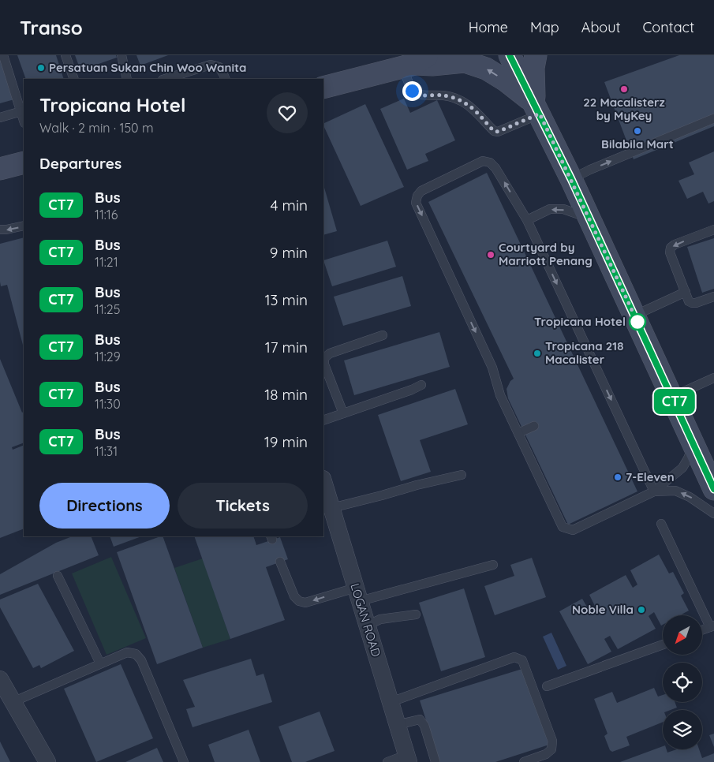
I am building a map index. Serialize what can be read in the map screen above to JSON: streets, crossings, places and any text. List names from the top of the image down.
{
  "streets": {
    "street": ["LOGAN ROAD"]
  },
  "places": [
    "Persatuan Sukan Chin Woo Wanita",
    "22 Macalisterz by MyKey",
    "Bilabila Mart",
    "Courtyard by Marriott Penang",
    "Tropicana Hotel",
    "Tropicana 218 Macalister",
    "7-Eleven",
    "Noble Villa"
  ],
  "lines": ["bus line CT7"],
  "north": "bottom left",
  "page": {
    "header": "Transo",
    "nav": [
      "Home",
      "Map",
      "About",
      "Contact"
    ],
    "on_map": "CT7",
    "heading": [
      ["Tropicana Hotel", "Walk · 2 min · 150 m"],
      "Departures"
    ],
    "list": [
      {
        "mark": "CT7",
        "name": "Bus",
        "note": "11:16",
        "value": "4 min"
      },
      {
        "mark": "CT7",
        "name": "Bus",
        "note": "11:21",
        "value": "9 min"
      },
      {
        "mark": "CT7",
        "name": "Bus",
        "note": "11:25",
        "value": "13 min"
      },
      {
        "mark": "CT7",
        "name": "Bus",
        "note": "11:29",
        "value": "17 min"
      },
      {
        "mark": "CT7",
        "name": "Bus",
        "note": "11:30",
        "value": "18 min"
      },
      {
        "mark": "CT7",
        "name": "Bus",
        "note": "11:31",
        "value": "19 min"
      }
    ],
    "buttons": ["Directions", "Tickets"]
  }
}
